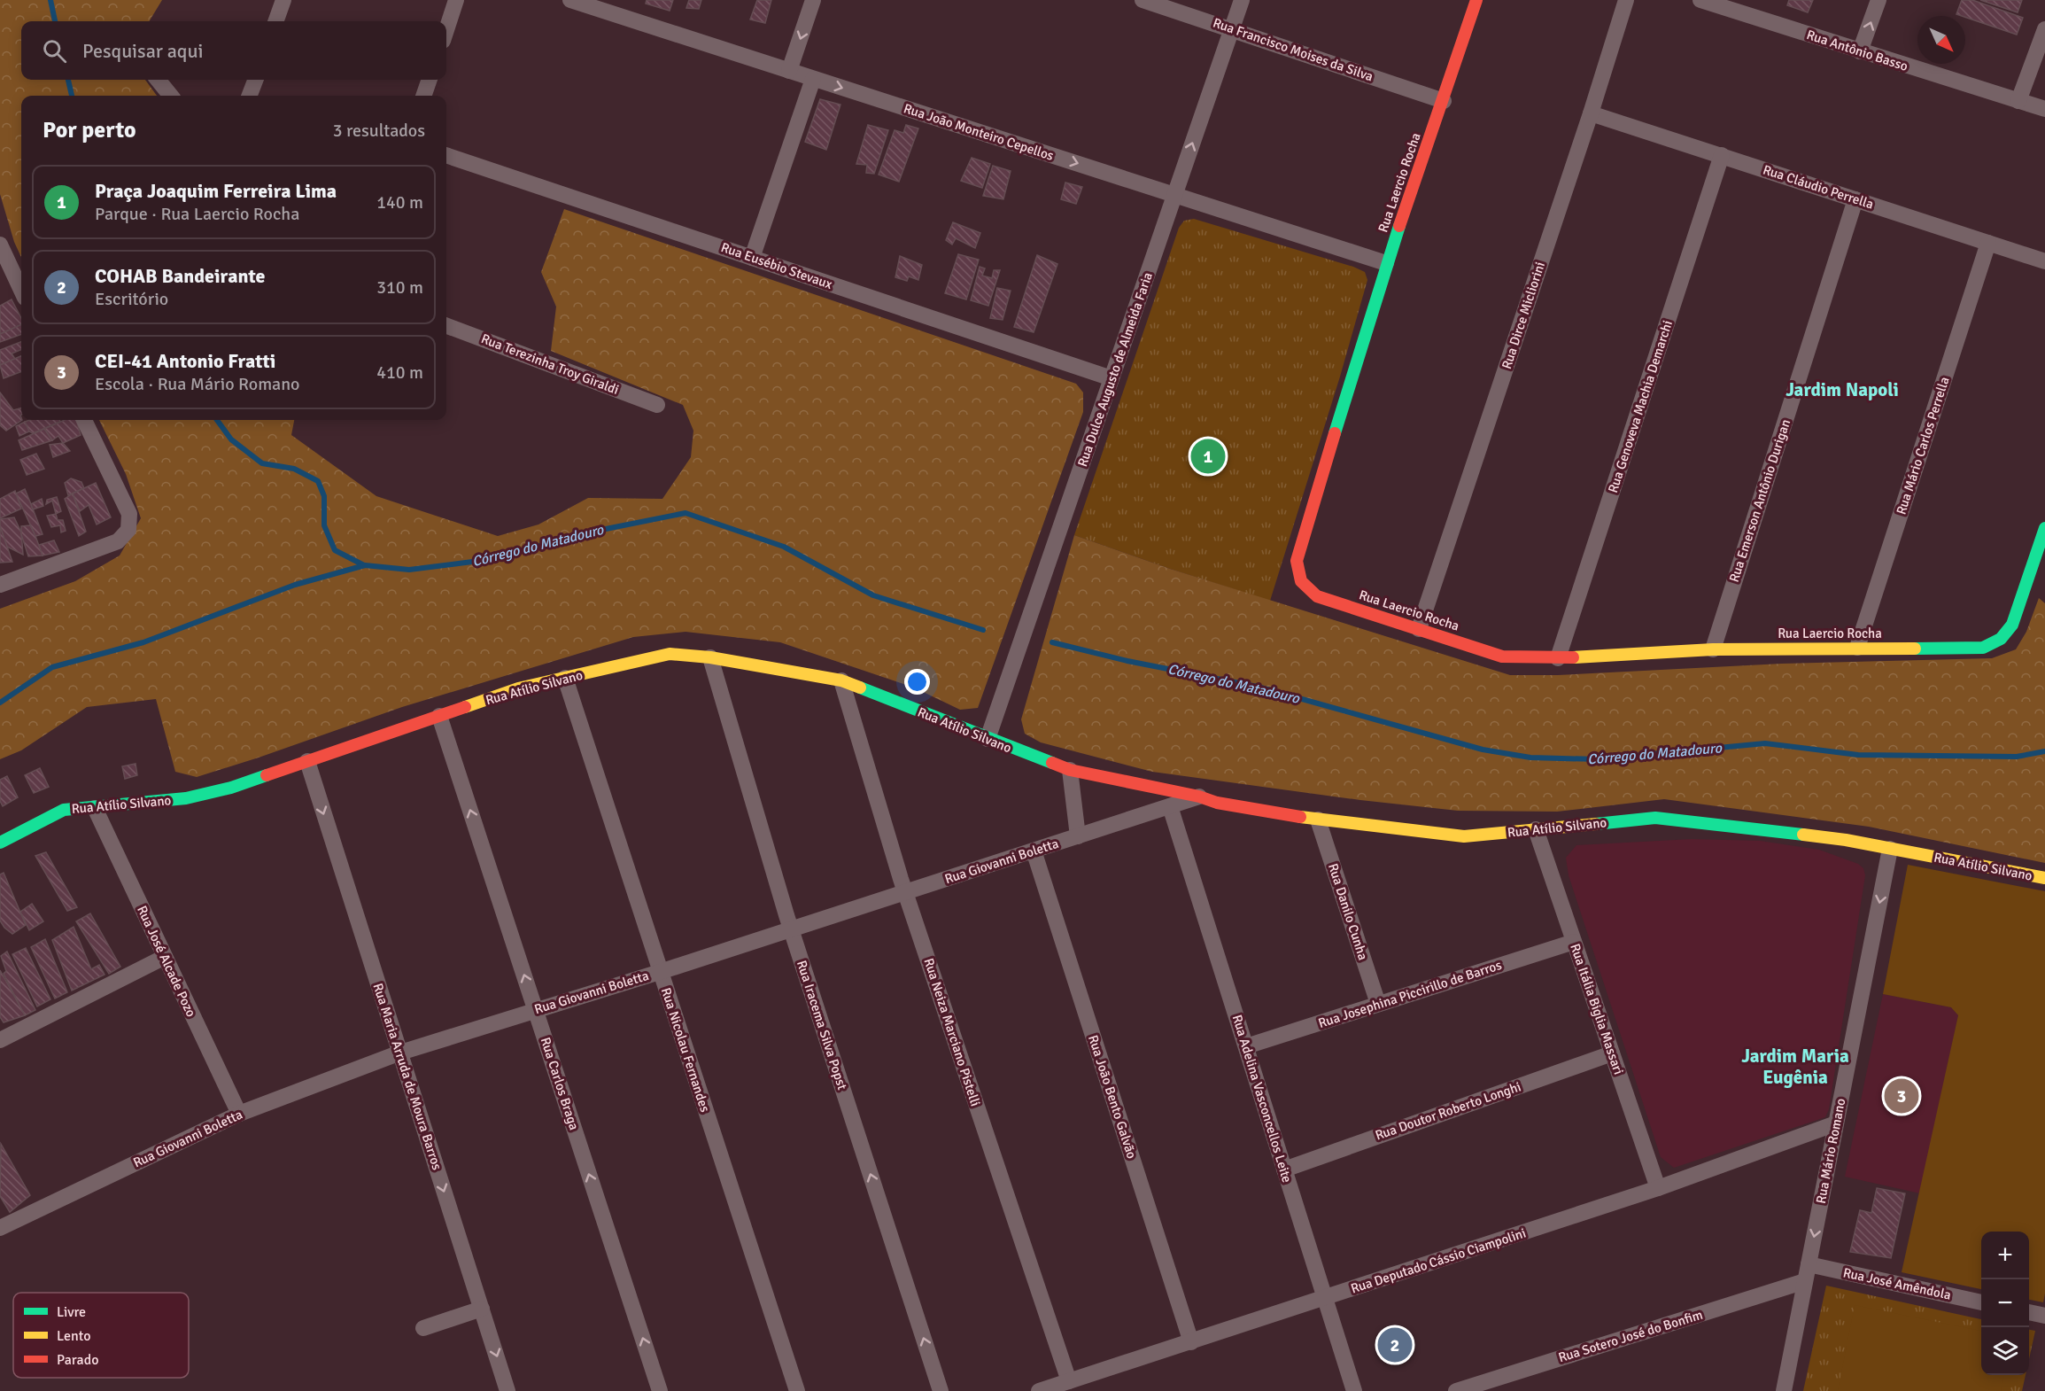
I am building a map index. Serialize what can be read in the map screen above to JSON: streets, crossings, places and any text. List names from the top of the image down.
{
  "streets": {
    "street": [
      "Rua Francisco Moises da Silva",
      "Rua Antônio Basso",
      "Rua João Monteiro Cepellos",
      "Rua Laercio Rocha",
      "Rua Cláudio Perrella",
      "Rua Eusébio Stevaux",
      "Rua Dirce Micliorini",
      "Rua Terezinha Troy Giraldi",
      "Rua Dulce Augusto de Almeida Faria",
      "Rua Genoveva Machia Demarchi",
      "Rua Mário Carlos Perrella",
      "Rua Emerson Antônio Durigan",
      "Rua Atílio Silvano",
      "Rua Giovanni Boletta",
      "Rua Danilo Cunha",
      "Rua José Alcade Pozo",
      "Rua Josephina Piccirillo de Barros",
      "Rua Itália Biglia Massari",
      "Rua Iracema Silva Popst",
      "Rua Neiza Marciano Pistelli",
      "Rua Nicolau Fernandes",
      "Rua Maria Arruda de Moura Barros",
      "Rua Carlos Braga",
      "Rua João Bento Galvão",
      "Rua Adelina Vasconcellos Leite",
      "Rua Doutor Roberto Longhi",
      "Rua Mário Romano",
      "Rua Deputado Cássio Ciampolini",
      "Rua José Amêndola",
      "Rua Sotero José do Bonfim"
    ]
  },
  "crossings": [
    ["Rua Francisco Moises da Silva", "Rua Laercio Rocha"],
    ["Rua Francisco Moises da Silva", "Rua Dulce Augusto de Almeida Faria"],
    ["Rua João Monteiro Cepellos", "Rua Laercio Rocha"],
    ["Rua João Monteiro Cepellos", "Rua Dulce Augusto de Almeida Faria"],
    ["Rua Laercio Rocha", "Rua Dirce Micliorini"],
    ["Rua Laercio Rocha", "Rua Genoveva Machia Demarchi"],
    ["Rua Laercio Rocha", "Rua Mário Carlos Perrella"],
    ["Rua Laercio Rocha", "Rua Emerson Antônio Durigan"],
    ["Rua Cláudio Perrella", "Rua Dirce Micliorini"],
    ["Rua Cláudio Perrella", "Rua Genoveva Machia Demarchi"],
    ["Rua Cláudio Perrella", "Rua Mário Carlos Perrella"],
    ["Rua Cláudio Perrella", "Rua Emerson Antônio Durigan"],
    ["Rua Eusébio Stevaux", "Rua Dulce Augusto de Almeida Faria"],
    ["Rua Dulce Augusto de Almeida Faria", "Rua Atílio Silvano"],
    ["Rua Atílio Silvano", "Rua Giovanni Boletta"],
    ["Rua Atílio Silvano", "Rua Danilo Cunha"],
    ["Rua Atílio Silvano", "Rua José Alcade Pozo"],
    ["Rua Atílio Silvano", "Rua Itália Biglia Massari"],
    ["Rua Atílio Silvano", "Rua Iracema Silva Popst"],
    ["Rua Atílio Silvano", "Rua Neiza Marciano Pistelli"],
    ["Rua Atílio Silvano", "Rua Nicolau Fernandes"],
    ["Rua Atílio Silvano", "Rua Maria Arruda de Moura Barros"],
    ["Rua Atílio Silvano", "Rua Carlos Braga"],
    ["Rua Atílio Silvano", "Rua Mário Romano"],
    ["Rua Giovanni Boletta", "Rua José Alcade Pozo"],
    ["Rua Giovanni Boletta", "Rua Iracema Silva Popst"],
    ["Rua Giovanni Boletta", "Rua Neiza Marciano Pistelli"],
    ["Rua Giovanni Boletta", "Rua Nicolau Fernandes"],
    ["Rua Giovanni Boletta", "Rua Maria Arruda de Moura Barros"],
    ["Rua Giovanni Boletta", "Rua Carlos Braga"],
    ["Rua Giovanni Boletta", "Rua João Bento Galvão"],
    ["Rua Giovanni Boletta", "Rua Adelina Vasconcellos Leite"],
    ["Rua Danilo Cunha", "Rua Josephina Piccirillo de Barros"],
    ["Rua Josephina Piccirillo de Barros", "Rua Itália Biglia Massari"],
    ["Rua Josephina Piccirillo de Barros", "Rua Adelina Vasconcellos Leite"],
    ["Rua Itália Biglia Massari", "Rua Doutor Roberto Longhi"],
    ["Rua Itália Biglia Massari", "Rua Deputado Cássio Ciampolini"],
    ["Rua Neiza Marciano Pistelli", "Rua Deputado Cássio Ciampolini"],
    ["Rua João Bento Galvão", "Rua Deputado Cássio Ciampolini"],
    ["Rua Adelina Vasconcellos Leite", "Rua Doutor Roberto Longhi"],
    ["Rua Adelina Vasconcellos Leite", "Rua Deputado Cássio Ciampolini"],
    ["Rua Mário Romano", "Rua Deputado Cássio Ciampolini"],
    ["Rua Mário Romano", "Rua José Amêndola"],
    ["Rua Mário Romano", "Rua Sotero José do Bonfim"]
  ],
  "one_way": [
    "Rua João Monteiro Cepellos",
    "Rua Iracema Silva Popst",
    "Rua Maria Arruda de Moura Barros",
    "Rua Carlos Braga",
    "Rua Mário Romano"
  ],
  "districts": ["Jardim Napoli", "Jardim Maria Eugênia"],
  "water": ["Córrego do Matadouro"],
  "legend": ["Livre", "Lento", "Parado"],
  "north": "bottom right",
  "page": {
    "search": "Pesquisar aqui",
    "heading": ["Por perto", "3 resultados"],
    "list": [
      {
        "mark": "1",
        "name": "Praça Joaquim Ferreira Lima",
        "note": "Parque · Rua Laercio Rocha",
        "value": "140 m"
      },
      {
        "mark": "2",
        "name": "COHAB Bandeirante",
        "note": "Escritório",
        "value": "310 m"
      },
      {
        "mark": "3",
        "name": "CEI-41 Antonio Fratti",
        "note": "Escola · Rua Mário Romano",
        "value": "410 m"
      }
    ],
    "pins": ["1", "3", "2"],
    "map_buttons": ["+", "−"]
  }
}
